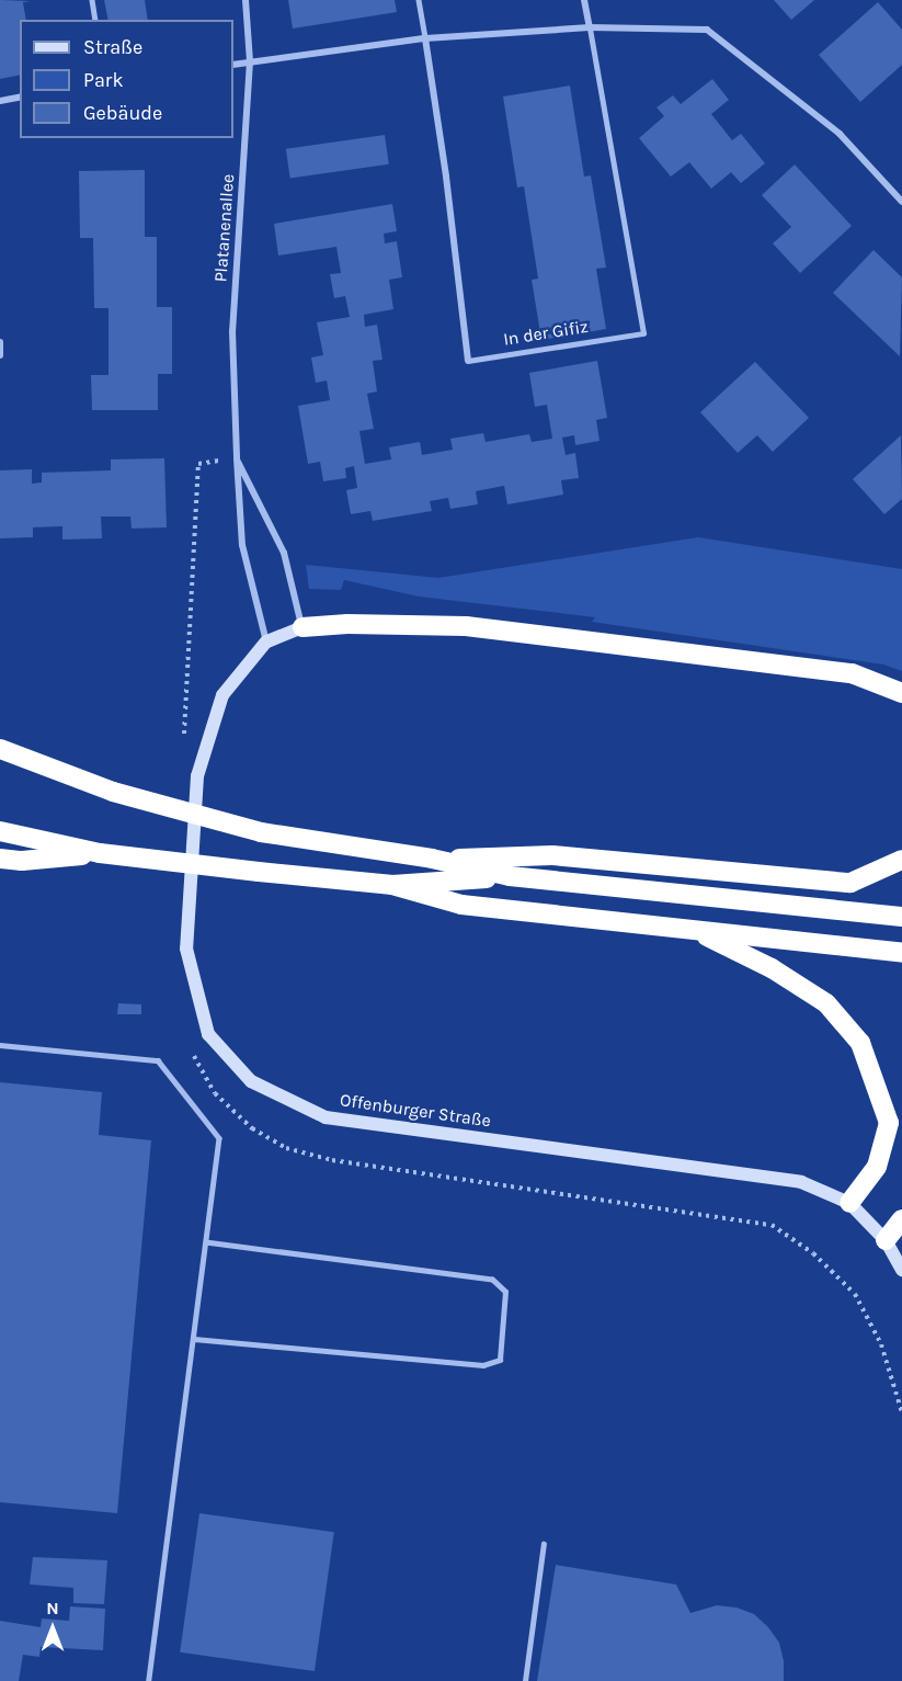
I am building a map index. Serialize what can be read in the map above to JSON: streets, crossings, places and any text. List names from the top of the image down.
{
  "streets": {
    "street": ["Platanenallee", "In der Gifiz", "Offenburger Straße"]
  },
  "crossings": [
    ["Platanenallee", "Offenburger Straße"]
  ],
  "legend": ["Straße", "Park", "Gebäude"],
  "north": "top"
}
